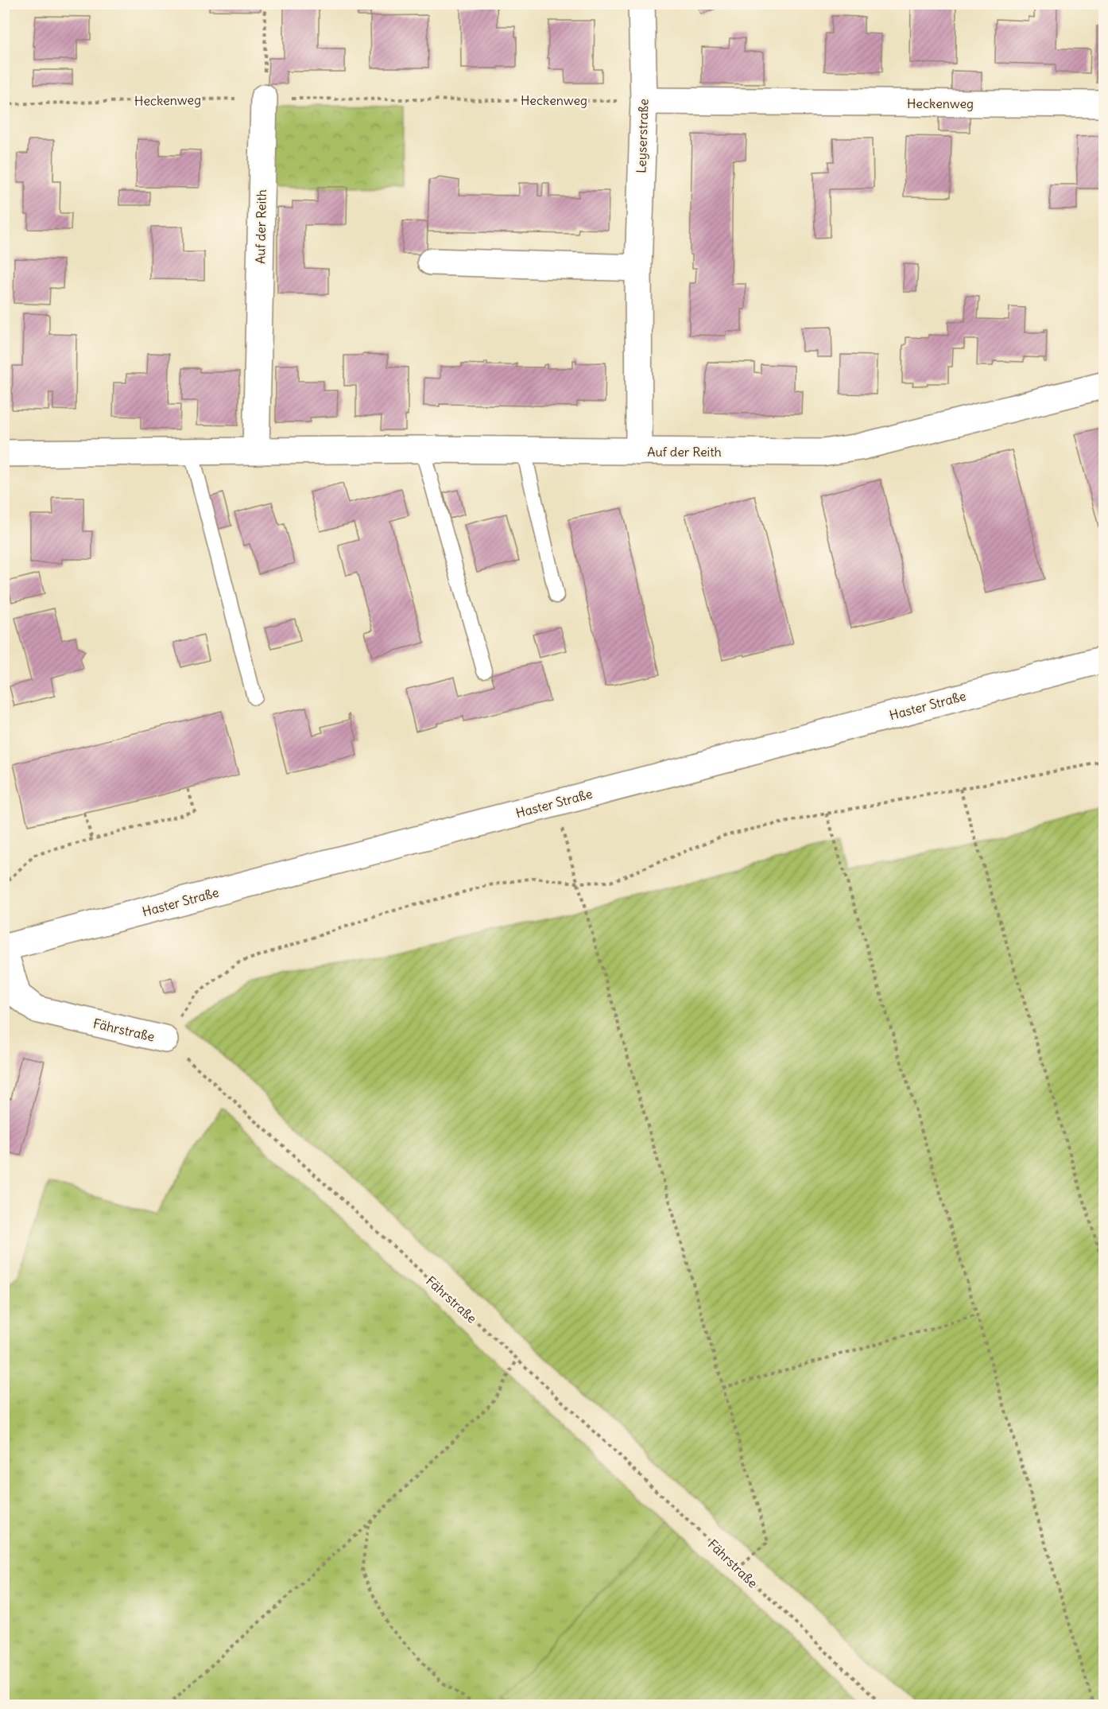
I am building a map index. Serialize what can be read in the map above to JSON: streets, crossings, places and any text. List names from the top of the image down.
{
  "streets": {
    "street": [
      "Heckenweg",
      "Leyserstraße",
      "Auf der Reith",
      "Haster Straße",
      "Fährstraße"
    ]
  },
  "crossings": [
    ["Heckenweg", "Leyserstraße"],
    ["Heckenweg", "Auf der Reith"],
    ["Leyserstraße", "Auf der Reith"],
    ["Haster Straße", "Fährstraße"]
  ]
}
